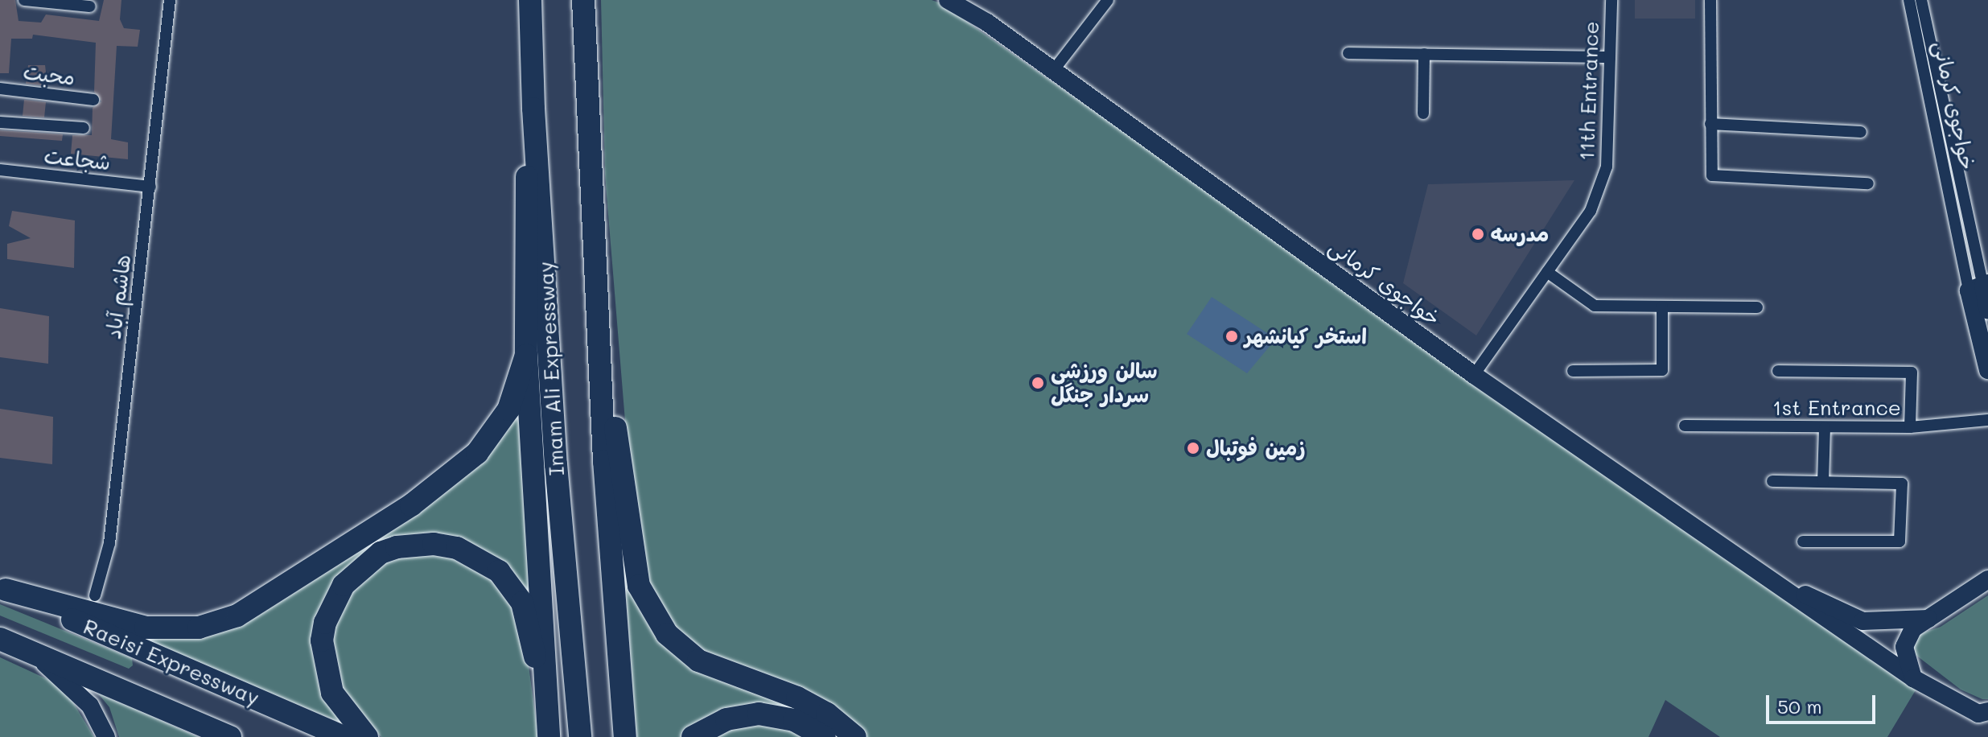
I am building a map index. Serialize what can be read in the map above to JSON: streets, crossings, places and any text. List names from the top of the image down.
{
  "streets": {
    "highway": ["Imam Ali Expressway", "Raeisi Expressway"],
    "main road": ["خواجوی کرمانی"],
    "street": [
      "محبت",
      "11th Entrance",
      "شجاعت",
      "هاشم آباد",
      "1st Entrance"
    ]
  },
  "crossings": [
    ["11th Entrance", "خواجوی کرمانی"],
    ["شجاعت", "هاشم آباد"]
  ],
  "places": [
    "مدرسه",
    "استخر کیانشهر",
    "سالن ورزشی سردار جنگل",
    "زمین فوتبال"
  ],
  "scale_bar": "50 m"
}
